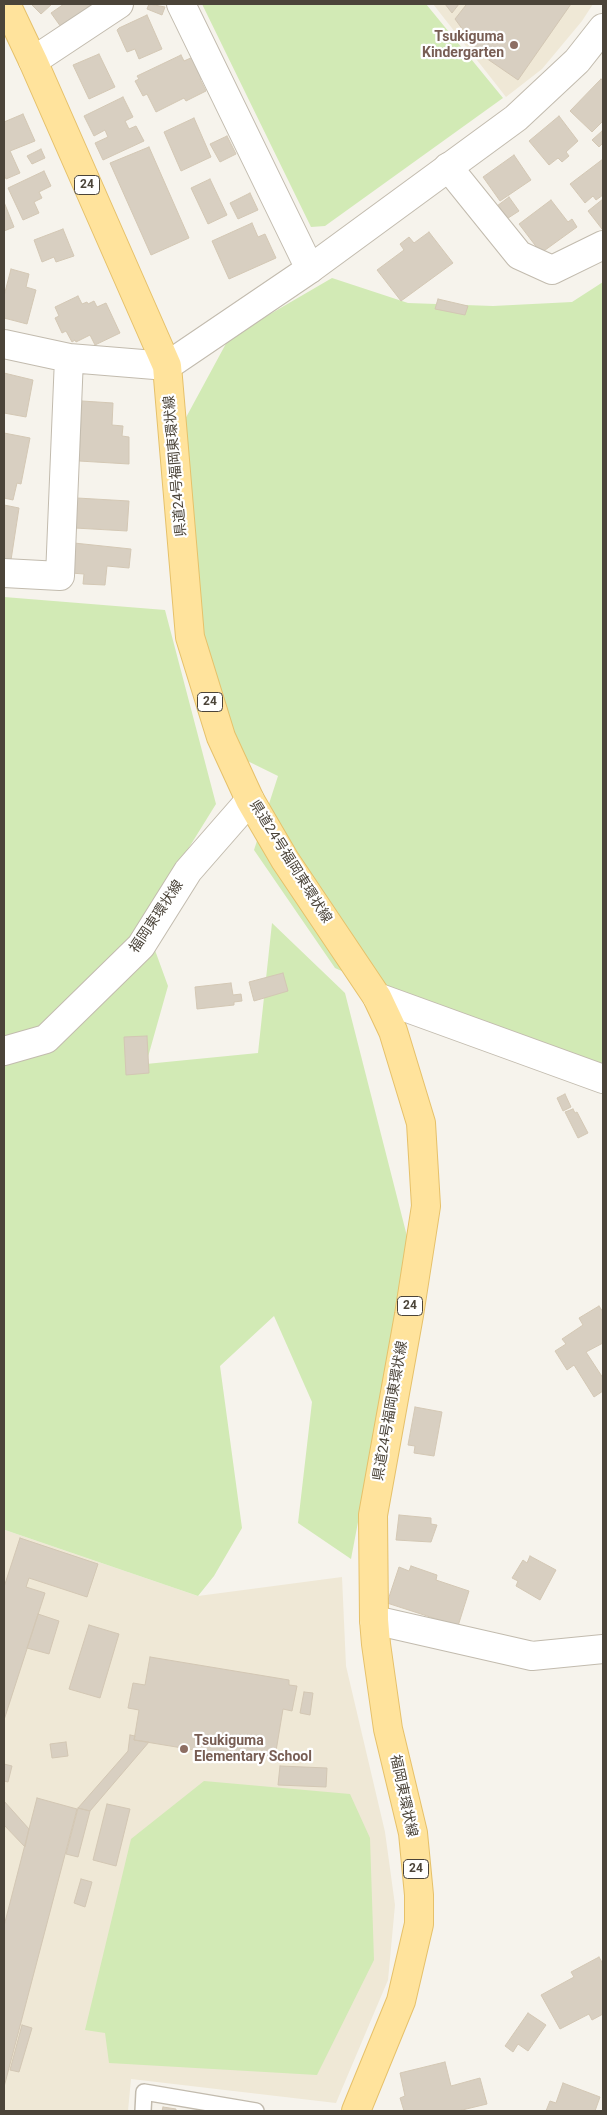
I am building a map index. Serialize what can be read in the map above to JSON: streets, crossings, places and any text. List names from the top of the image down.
{
  "streets": {
    "main road": ["24", "県道24号福岡東環状線", "福岡東環状線"]
  },
  "crossings": [
    ["県道24号福岡東環状線", "福岡東環状線"]
  ],
  "places": ["Tsukiguma Kindergarten", "Tsukiguma Elementary School"]
}
